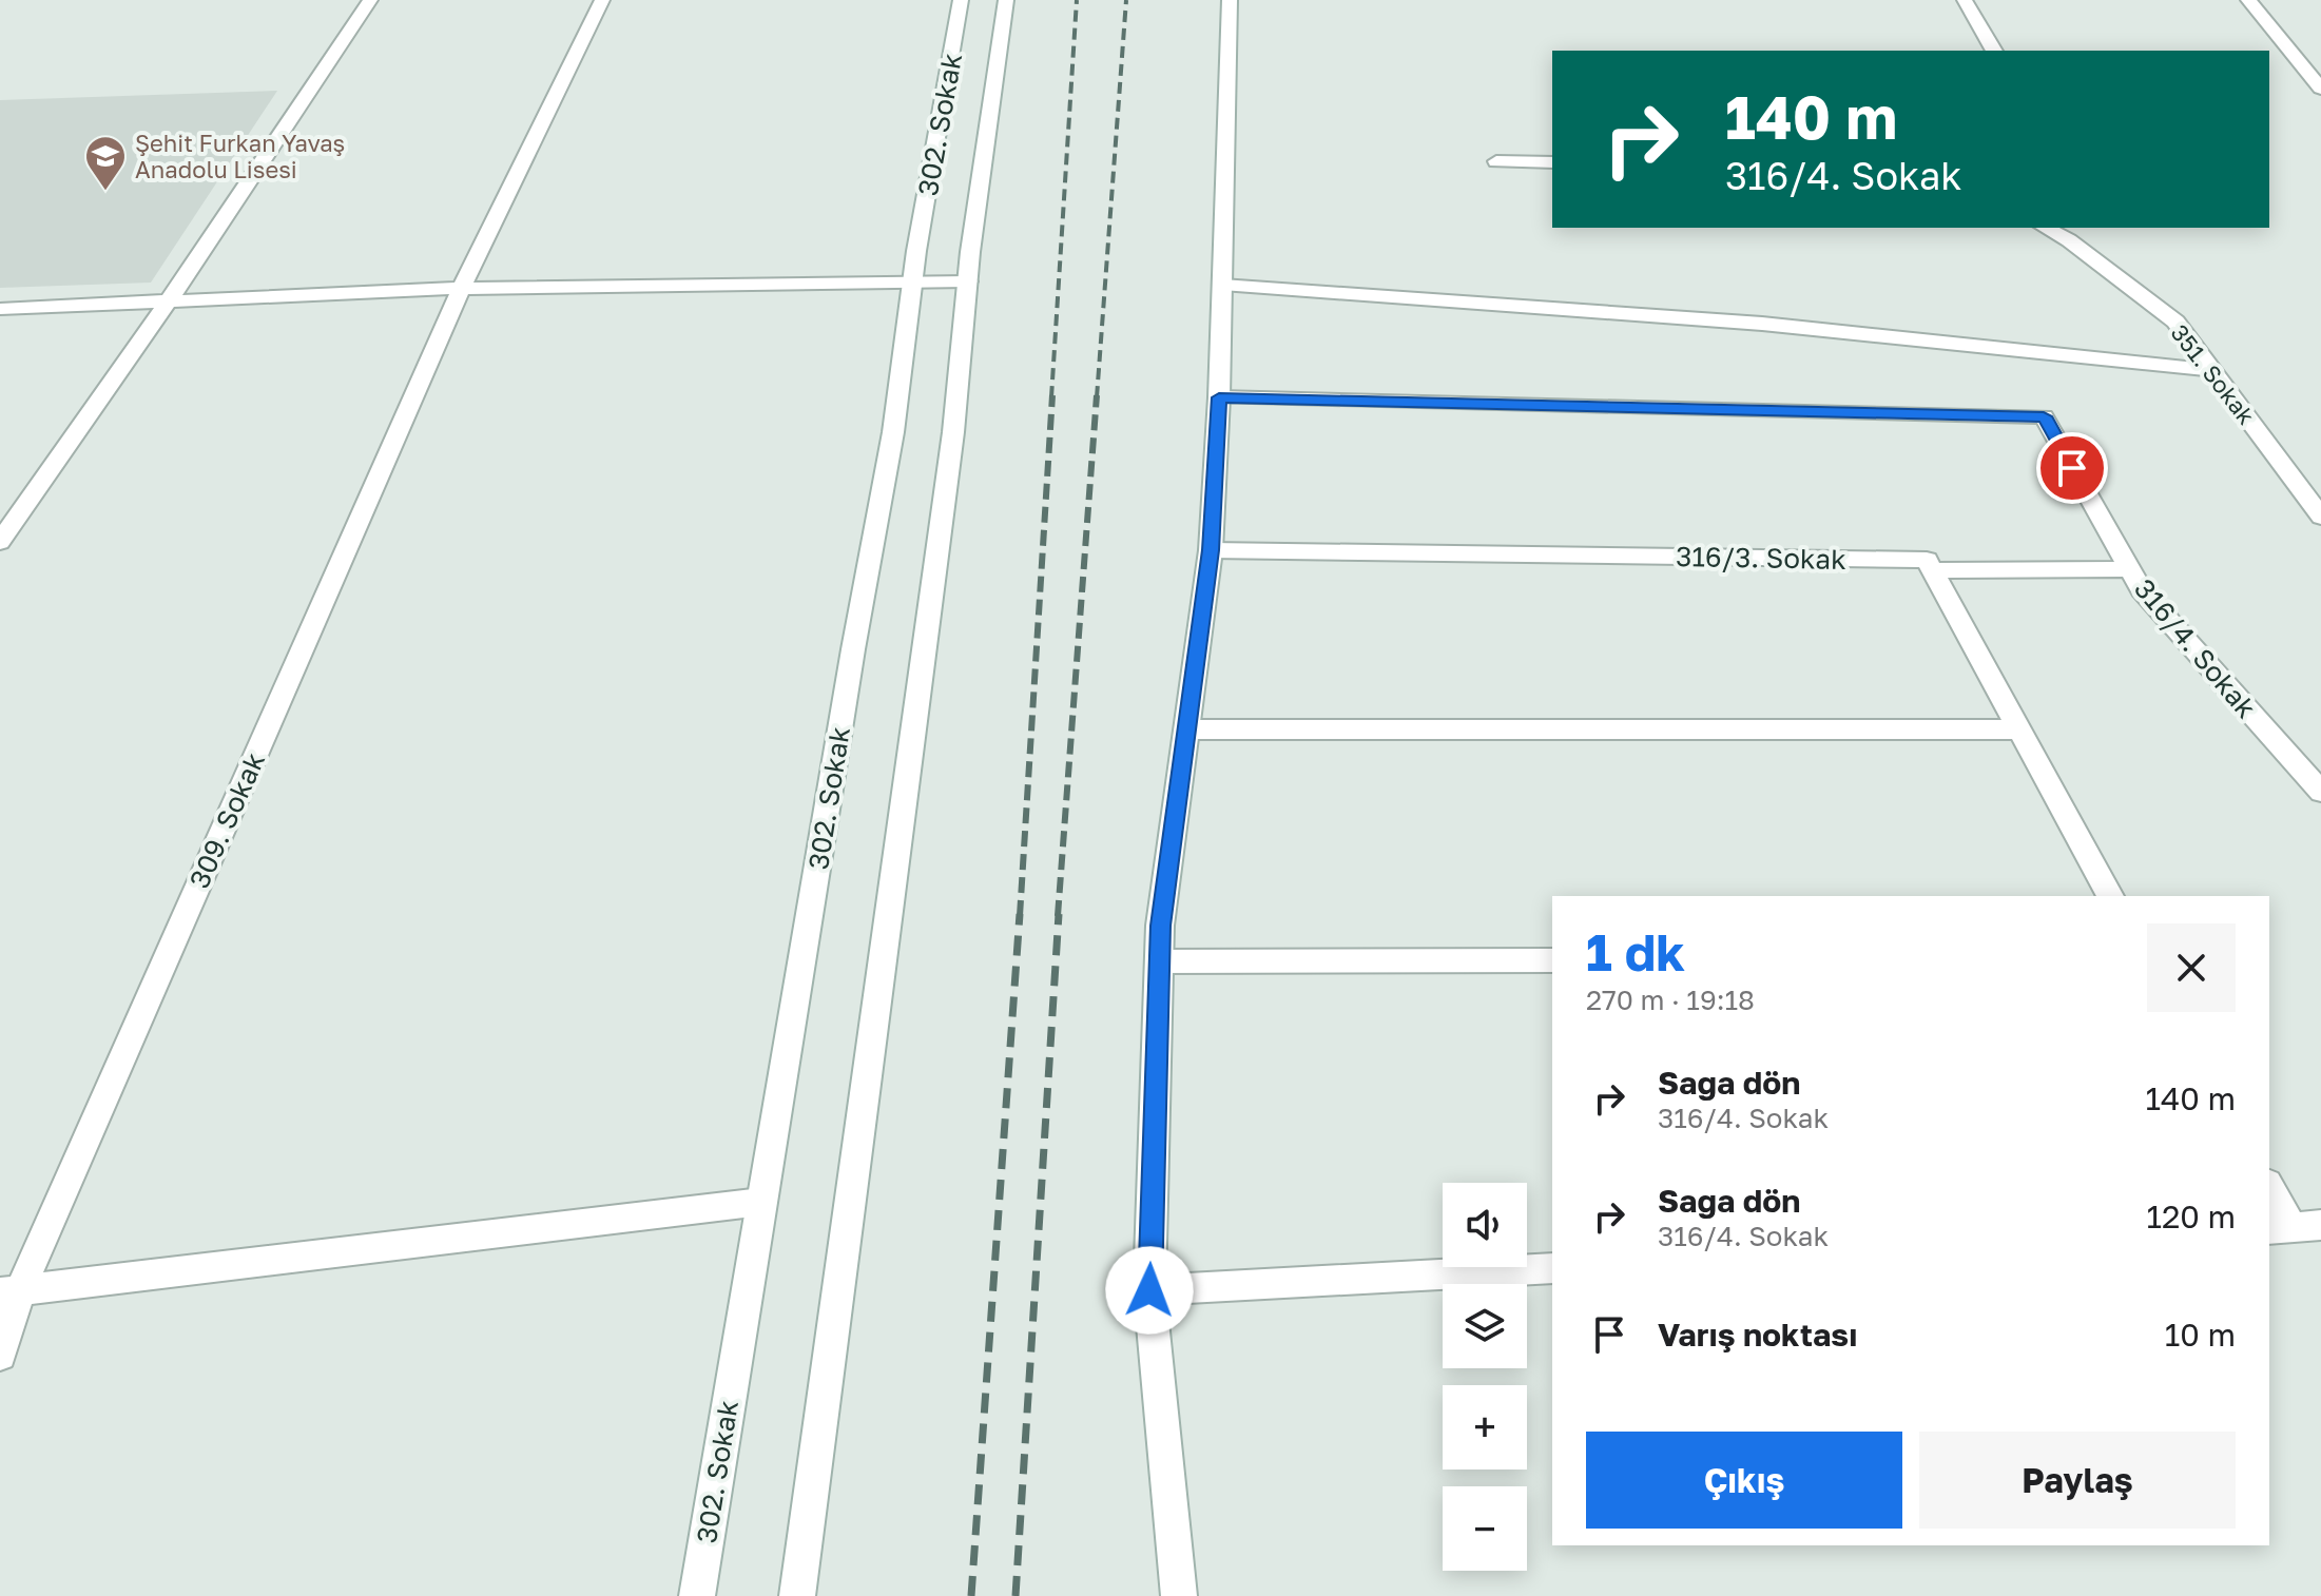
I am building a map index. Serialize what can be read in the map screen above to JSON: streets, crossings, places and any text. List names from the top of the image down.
{
  "streets": {
    "street": [
      "302. Sokak",
      "351. Sokak",
      "316/3. Sokak",
      "316/4. Sokak",
      "309. Sokak"
    ]
  },
  "places": {
    "school or university": ["Şehit Furkan Yavaş Anadolu Lisesi"]
  },
  "page": {
    "turn": ["140 m", "316/4. Sokak"],
    "heading": ["1 dk", "270 m · 19:18"],
    "list": [
      {
        "name": "Sağa dön",
        "note": "316/4. Sokak",
        "value": "140 m"
      },
      {
        "name": "Sağa dön",
        "note": "316/4. Sokak",
        "value": "120 m"
      },
      {
        "name": "Varış noktası",
        "value": "10 m"
      }
    ],
    "map_buttons": ["+", "−"],
    "buttons": ["Çıkış", "Paylaş"]
  }
}
